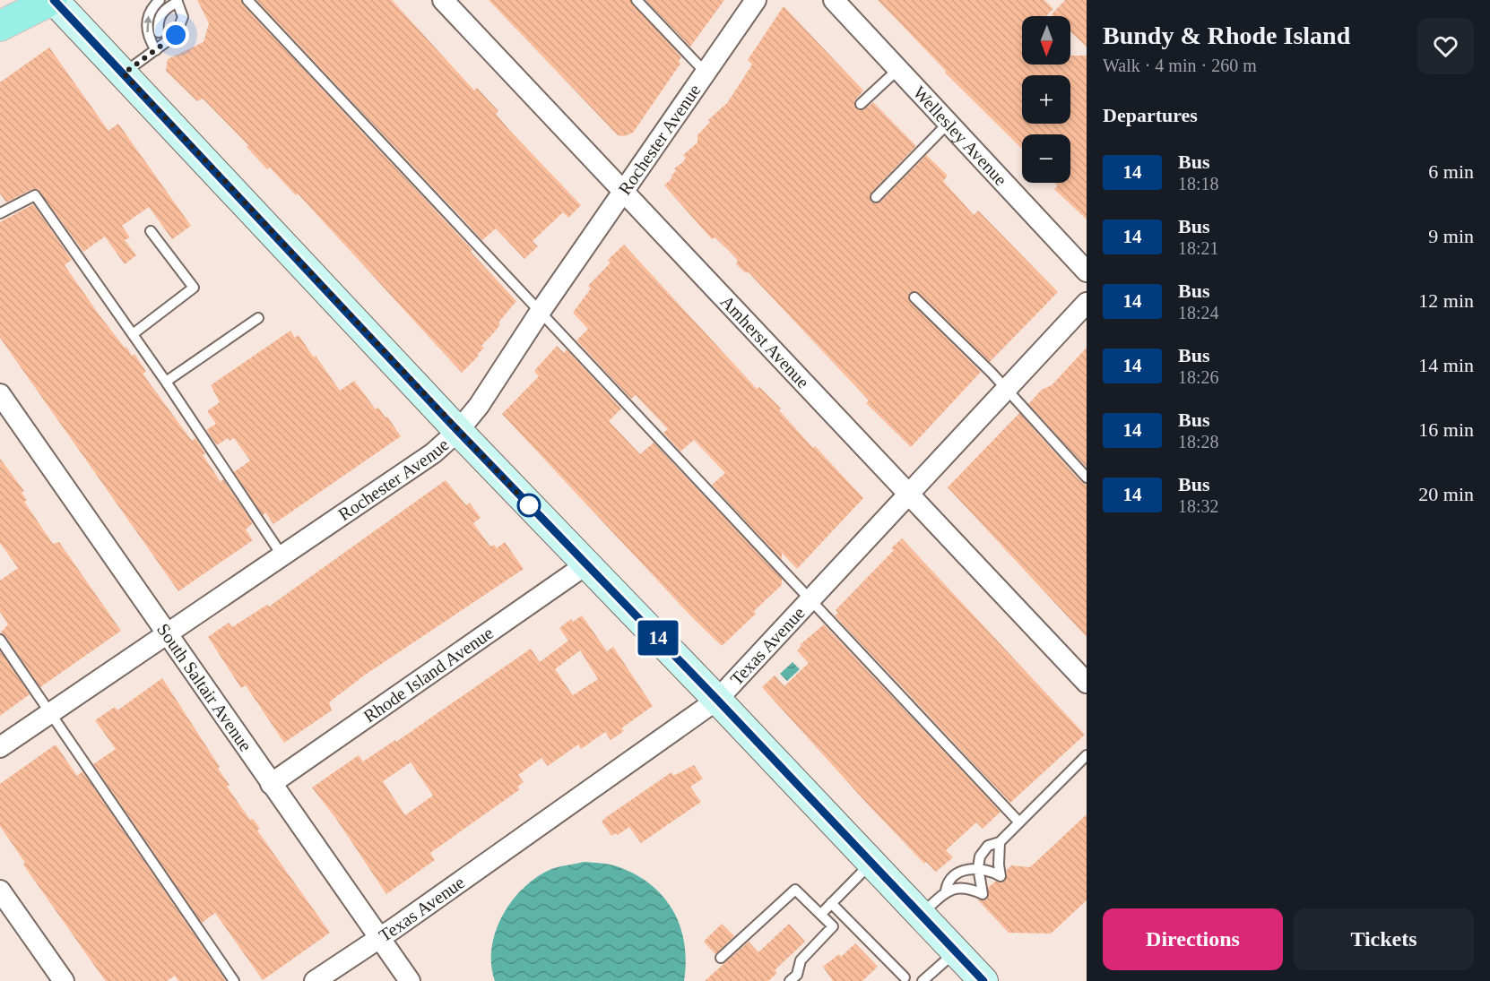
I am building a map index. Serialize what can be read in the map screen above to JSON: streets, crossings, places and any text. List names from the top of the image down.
{
  "streets": {
    "street": [
      "Wellesley Avenue",
      "Rochester Avenue",
      "Amherst Avenue",
      "Texas Avenue",
      "Rhode Island Avenue",
      "South Saltair Avenue"
    ]
  },
  "crossings": [
    ["Rochester Avenue", "Amherst Avenue"],
    ["Rochester Avenue", "South Saltair Avenue"],
    ["Amherst Avenue", "Texas Avenue"],
    ["Texas Avenue", "South Saltair Avenue"],
    ["Rhode Island Avenue", "South Saltair Avenue"]
  ],
  "lines": ["bus line 14"],
  "north": "bottom",
  "page": {
    "on_map": "14",
    "heading": [
      ["Bundy & Rhode Island", "Walk · 4 min · 260 m"],
      "Departures"
    ],
    "map_buttons": ["+", "−"],
    "list": [
      {
        "mark": "14",
        "name": "Bus",
        "note": "18:18",
        "value": "6 min"
      },
      {
        "mark": "14",
        "name": "Bus",
        "note": "18:21",
        "value": "9 min"
      },
      {
        "mark": "14",
        "name": "Bus",
        "note": "18:24",
        "value": "12 min"
      },
      {
        "mark": "14",
        "name": "Bus",
        "note": "18:26",
        "value": "14 min"
      },
      {
        "mark": "14",
        "name": "Bus",
        "note": "18:28",
        "value": "16 min"
      },
      {
        "mark": "14",
        "name": "Bus",
        "note": "18:32",
        "value": "20 min"
      }
    ],
    "buttons": ["Directions", "Tickets"]
  }
}
